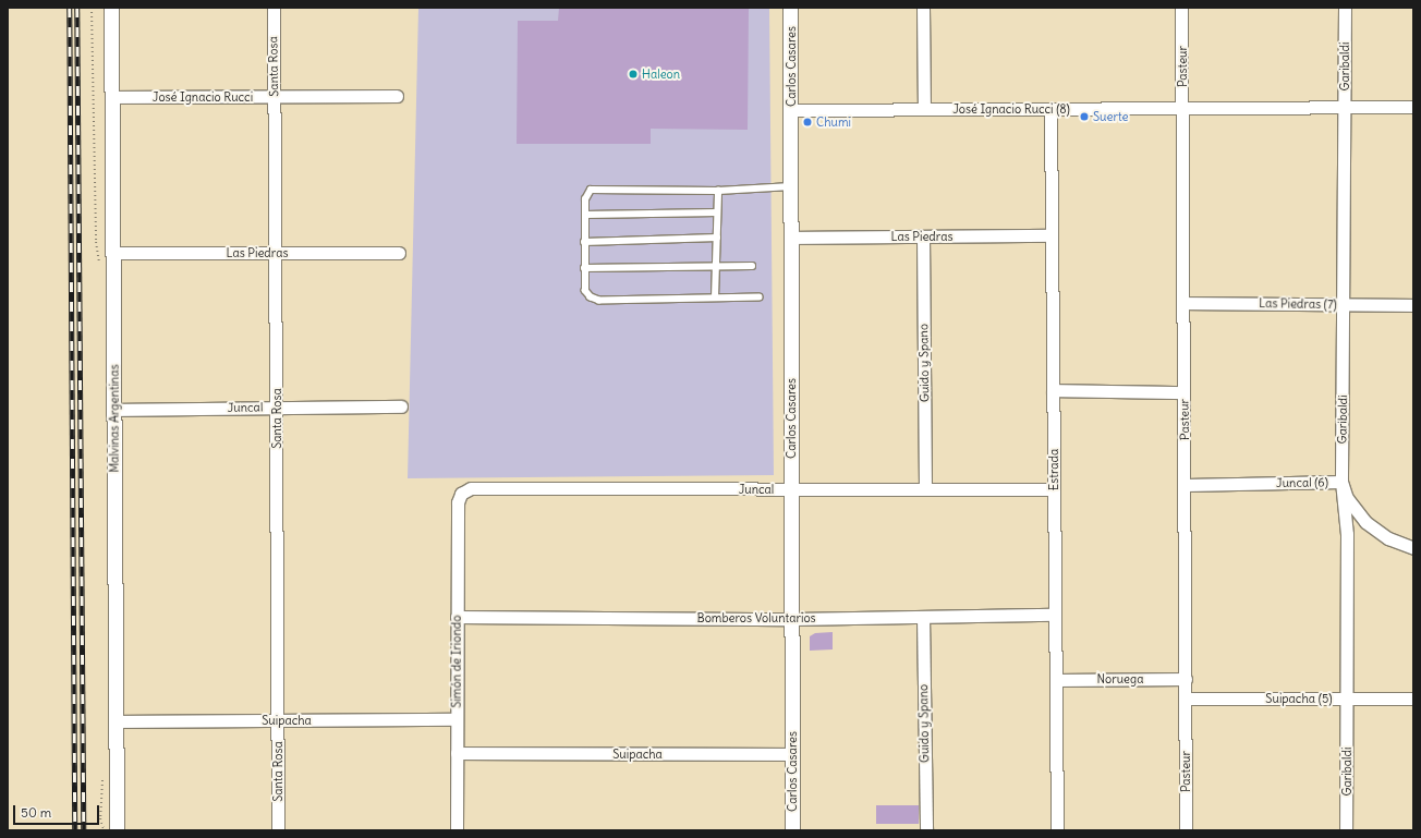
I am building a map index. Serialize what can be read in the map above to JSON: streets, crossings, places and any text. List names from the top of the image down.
{
  "streets": {
    "street": [
      "Santa Rosa",
      "Carlos Casares",
      "Pasteur",
      "Garibaldi",
      "José Ignacio Rucci",
      "José Ignacio Rucci (8)",
      "Las Piedras",
      "Las Piedras (7)",
      "Guido y Spano",
      "Juncal",
      "Malvinas Argentinas",
      "Estrada",
      "Juncal (6)",
      "Bomberos Voluntarios",
      "Simón de Iriondo",
      "Noruega",
      "Suipacha (5)",
      "Suipacha"
    ]
  },
  "crossings": [
    ["Santa Rosa", "José Ignacio Rucci"],
    ["Santa Rosa", "Las Piedras"],
    ["Santa Rosa", "Juncal"],
    ["Santa Rosa", "Suipacha"],
    ["Carlos Casares", "José Ignacio Rucci (8)"],
    ["Carlos Casares", "Las Piedras"],
    ["Carlos Casares", "Juncal"],
    ["Carlos Casares", "Bomberos Voluntarios"],
    ["Carlos Casares", "Suipacha"],
    ["Pasteur", "José Ignacio Rucci (8)"],
    ["Pasteur", "Las Piedras (7)"],
    ["Pasteur", "Juncal (6)"],
    ["Pasteur", "Noruega"],
    ["Pasteur", "Suipacha (5)"],
    ["Garibaldi", "José Ignacio Rucci (8)"],
    ["Garibaldi", "Las Piedras (7)"],
    ["Garibaldi", "Juncal (6)"],
    ["Garibaldi", "Suipacha (5)"],
    ["José Ignacio Rucci", "Malvinas Argentinas"],
    ["José Ignacio Rucci (8)", "Estrada"],
    ["Las Piedras", "Guido y Spano"],
    ["Las Piedras", "Malvinas Argentinas"],
    ["Las Piedras", "Estrada"],
    ["Guido y Spano", "Juncal"],
    ["Guido y Spano", "Bomberos Voluntarios"],
    ["Juncal", "Malvinas Argentinas"],
    ["Juncal", "Estrada"],
    ["Juncal", "Simón de Iriondo"],
    ["Malvinas Argentinas", "Suipacha"],
    ["Estrada", "Bomberos Voluntarios"],
    ["Estrada", "Noruega"],
    ["Bomberos Voluntarios", "Simón de Iriondo"],
    ["Simón de Iriondo", "Suipacha"]
  ],
  "places": ["Haleon", "Suerte", "Chumi"],
  "scale_bar": "50 m"
}
